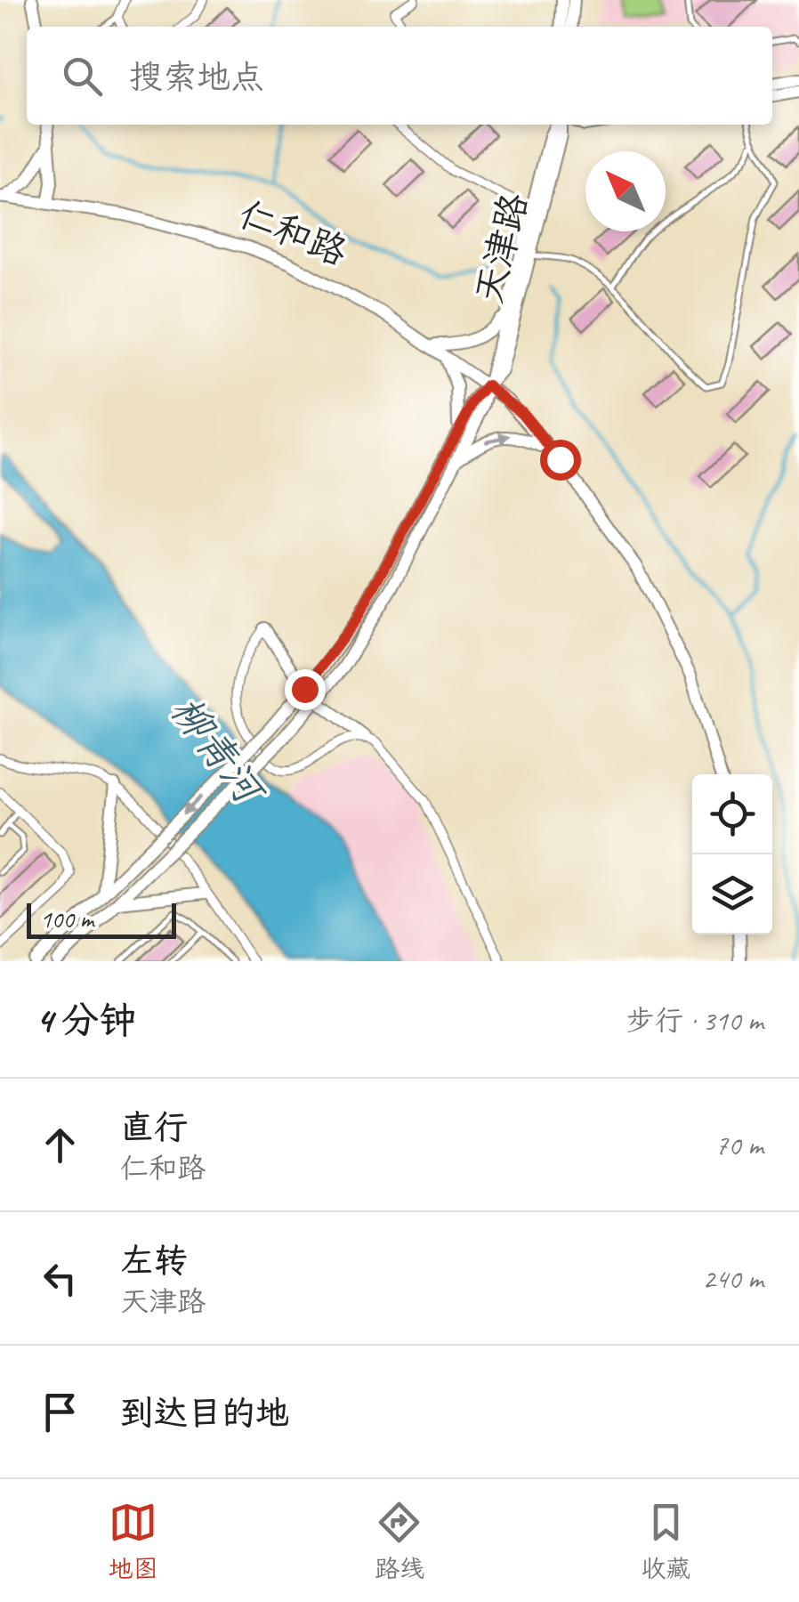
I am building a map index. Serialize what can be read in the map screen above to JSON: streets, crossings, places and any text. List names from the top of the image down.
{
  "streets": {
    "main road": ["仁和路", "天津路"]
  },
  "crossings": [
    ["仁和路", "天津路"]
  ],
  "water": ["柳青河"],
  "scale_bar": "100 m",
  "north": "top left",
  "page": {
    "search": "搜索地点",
    "scale": "100 m",
    "heading": ["4 分钟", "步行 · 310 m"],
    "list": [
      ["直行", "仁和路", "70 m"],
      ["左转", "天津路", "240 m"],
      "到达目的地"
    ],
    "nav": ["地图", "路线", "收藏"]
  }
}
